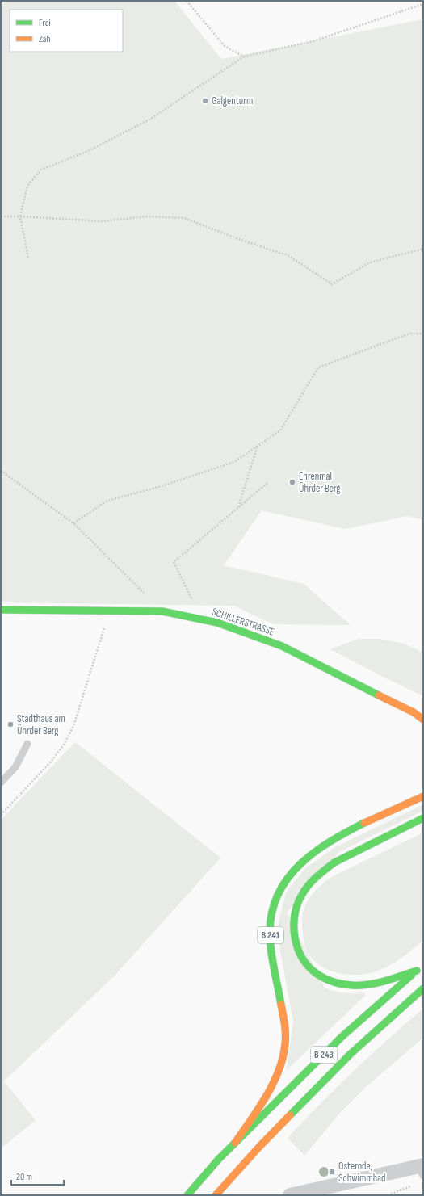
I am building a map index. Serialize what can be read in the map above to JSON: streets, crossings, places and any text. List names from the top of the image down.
{
  "streets": {
    "main road": ["SCHILLERSTRASSE", "B 241", "B 243"]
  },
  "crossings": [
    ["B 241", "B 243"]
  ],
  "places": {
    "other": ["Galgenturm", "Ehrenmal Ührder Berg", "Stadthaus am Ührder Berg"],
    "transit": ["Osterode, Schwimmbad"]
  },
  "legend": ["Frei", "Zäh"],
  "scale_bar": "20 m"
}
